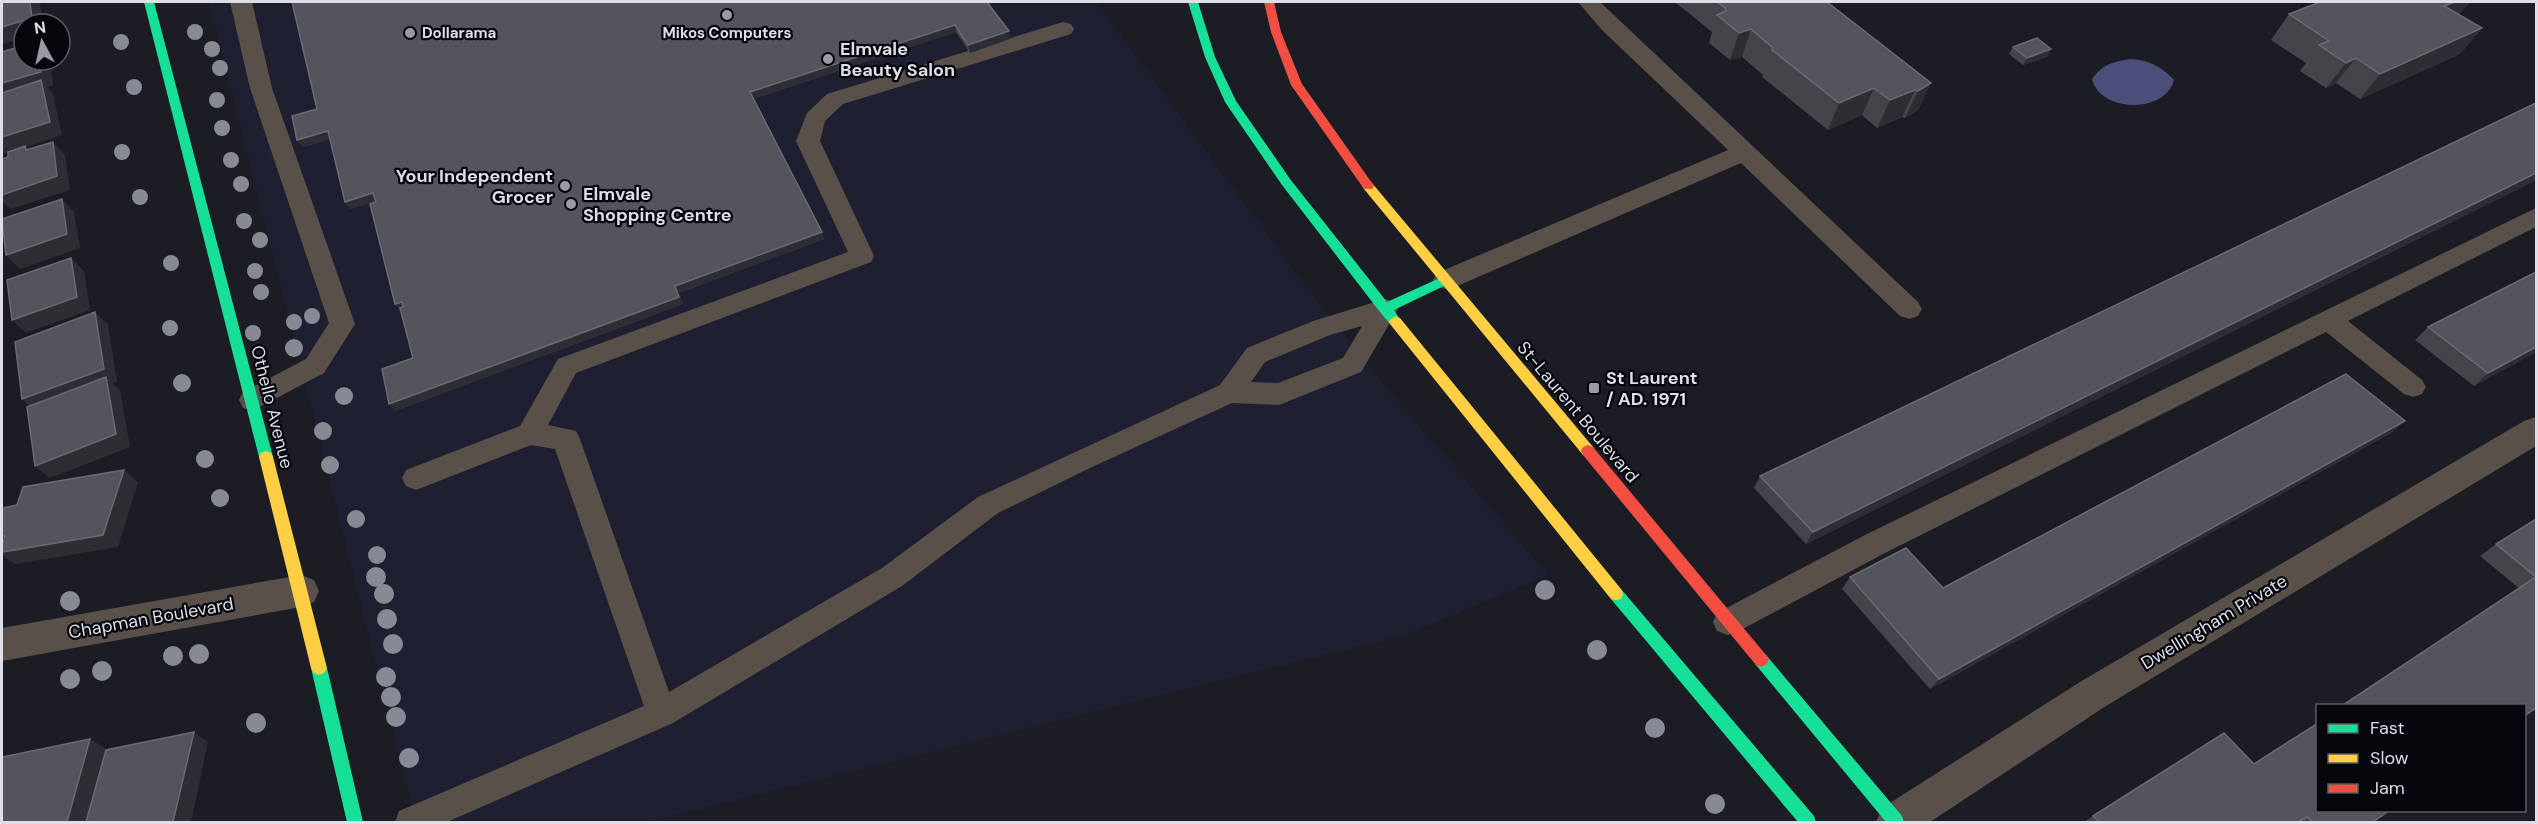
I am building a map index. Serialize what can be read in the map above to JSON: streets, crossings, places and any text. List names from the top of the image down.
{
  "streets": {
    "street": [
      "Othello Avenue",
      "St-Laurent Boulevard",
      "Chapman Boulevard",
      "Dwellingham Private"
    ]
  },
  "crossings": [
    ["Othello Avenue", "Chapman Boulevard"],
    ["St-Laurent Boulevard", "Dwellingham Private"]
  ],
  "places": {
    "other": [
      "Mikos Computers",
      "Dollarama",
      "Elmvale Beauty Salon",
      "Your Independent Grocer",
      "Elmvale Shopping Centre"
    ],
    "transit": ["St Laurent / AD. 1971"]
  },
  "legend": ["Fast", "Slow", "Jam"],
  "north": "top"
}
